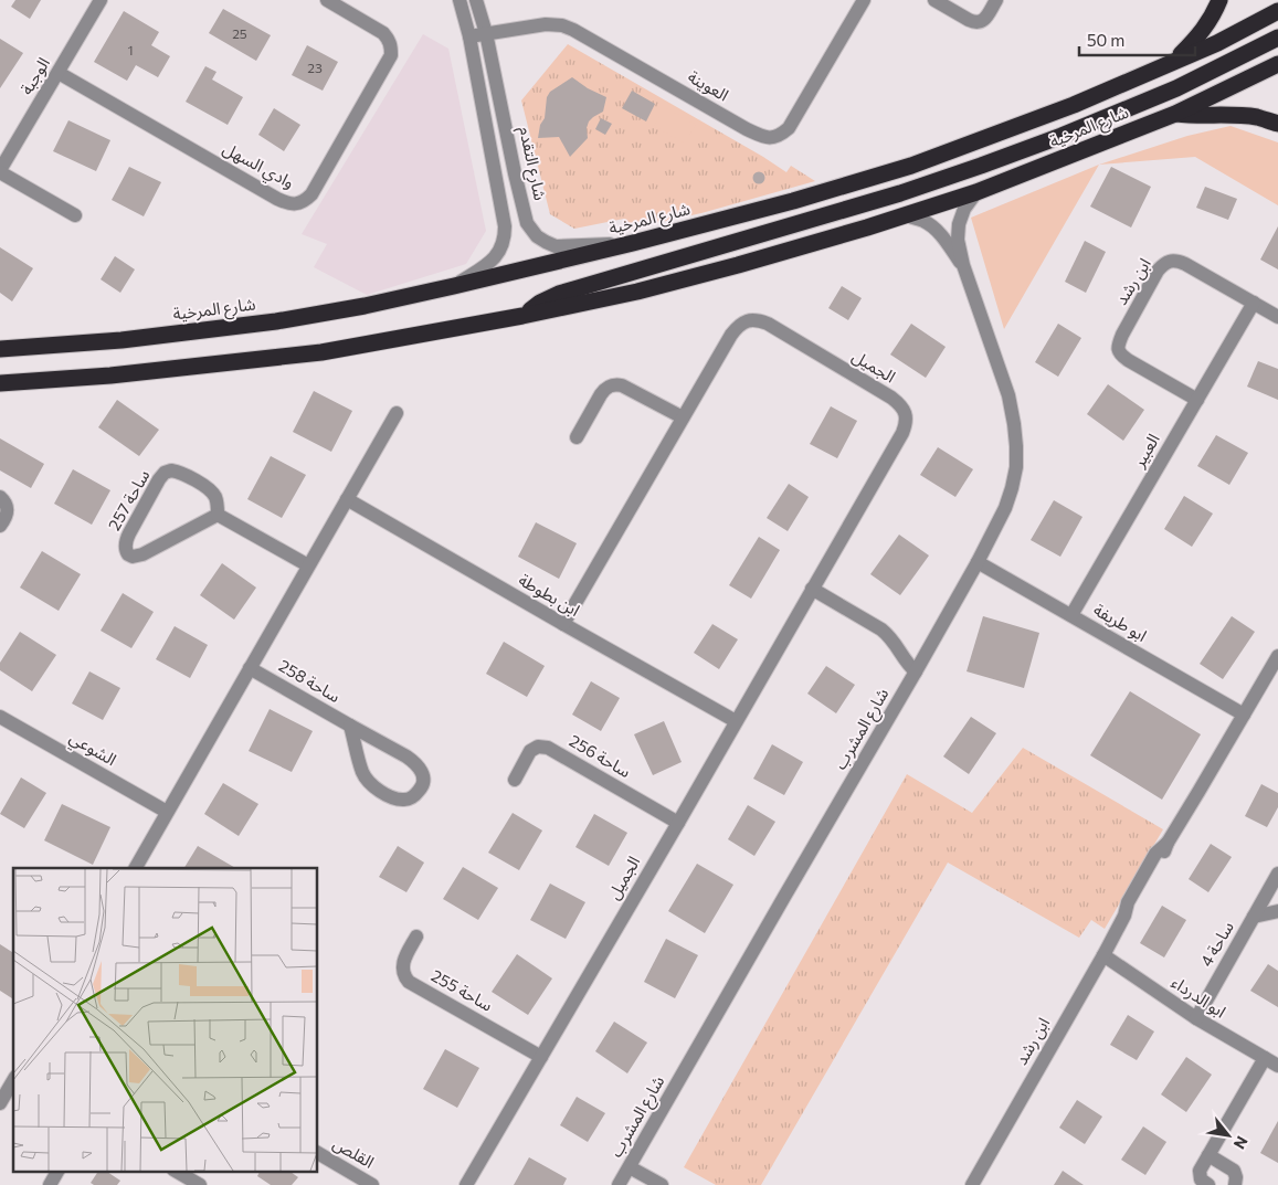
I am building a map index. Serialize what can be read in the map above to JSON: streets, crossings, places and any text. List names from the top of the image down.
{
  "streets": {
    "highway": ["شارع المرخية"],
    "street": [
      "الوجبة",
      "العوينة",
      "شارع التقدم",
      "وادي السهل",
      "ابن رشد",
      "الجميل",
      "العبير",
      "ساحة 257",
      "ابن بطوطة",
      "ابو طريفة",
      "ساحة 258",
      "شارع المشرب",
      "الشوعي",
      "ساحة 256",
      "ساحة 4",
      "ساحة 255",
      "ابو الدرداء",
      "القلص"
    ]
  },
  "crossings": [
    ["الوجبة", "وادي السهل"],
    ["العوينة", "شارع التقدم"],
    ["شارع المرخية", "شارع التقدم"],
    ["شارع المرخية", "شارع المشرب"],
    ["ابن رشد", "العبير"],
    ["ابن رشد", "ابو طريفة"],
    ["ابن رشد", "ابو الدرداء"],
    ["الجميل", "ابن بطوطة"],
    ["الجميل", "ساحة 256"],
    ["الجميل", "ساحة 255"],
    ["العبير", "ابو طريفة"],
    ["ابو طريفة", "شارع المشرب"],
    ["ساحة 4", "ابو الدرداء"]
  ],
  "house_numbers": ["25", "1", "23"],
  "scale_bar": "50 m",
  "north": "bottom right"
}
